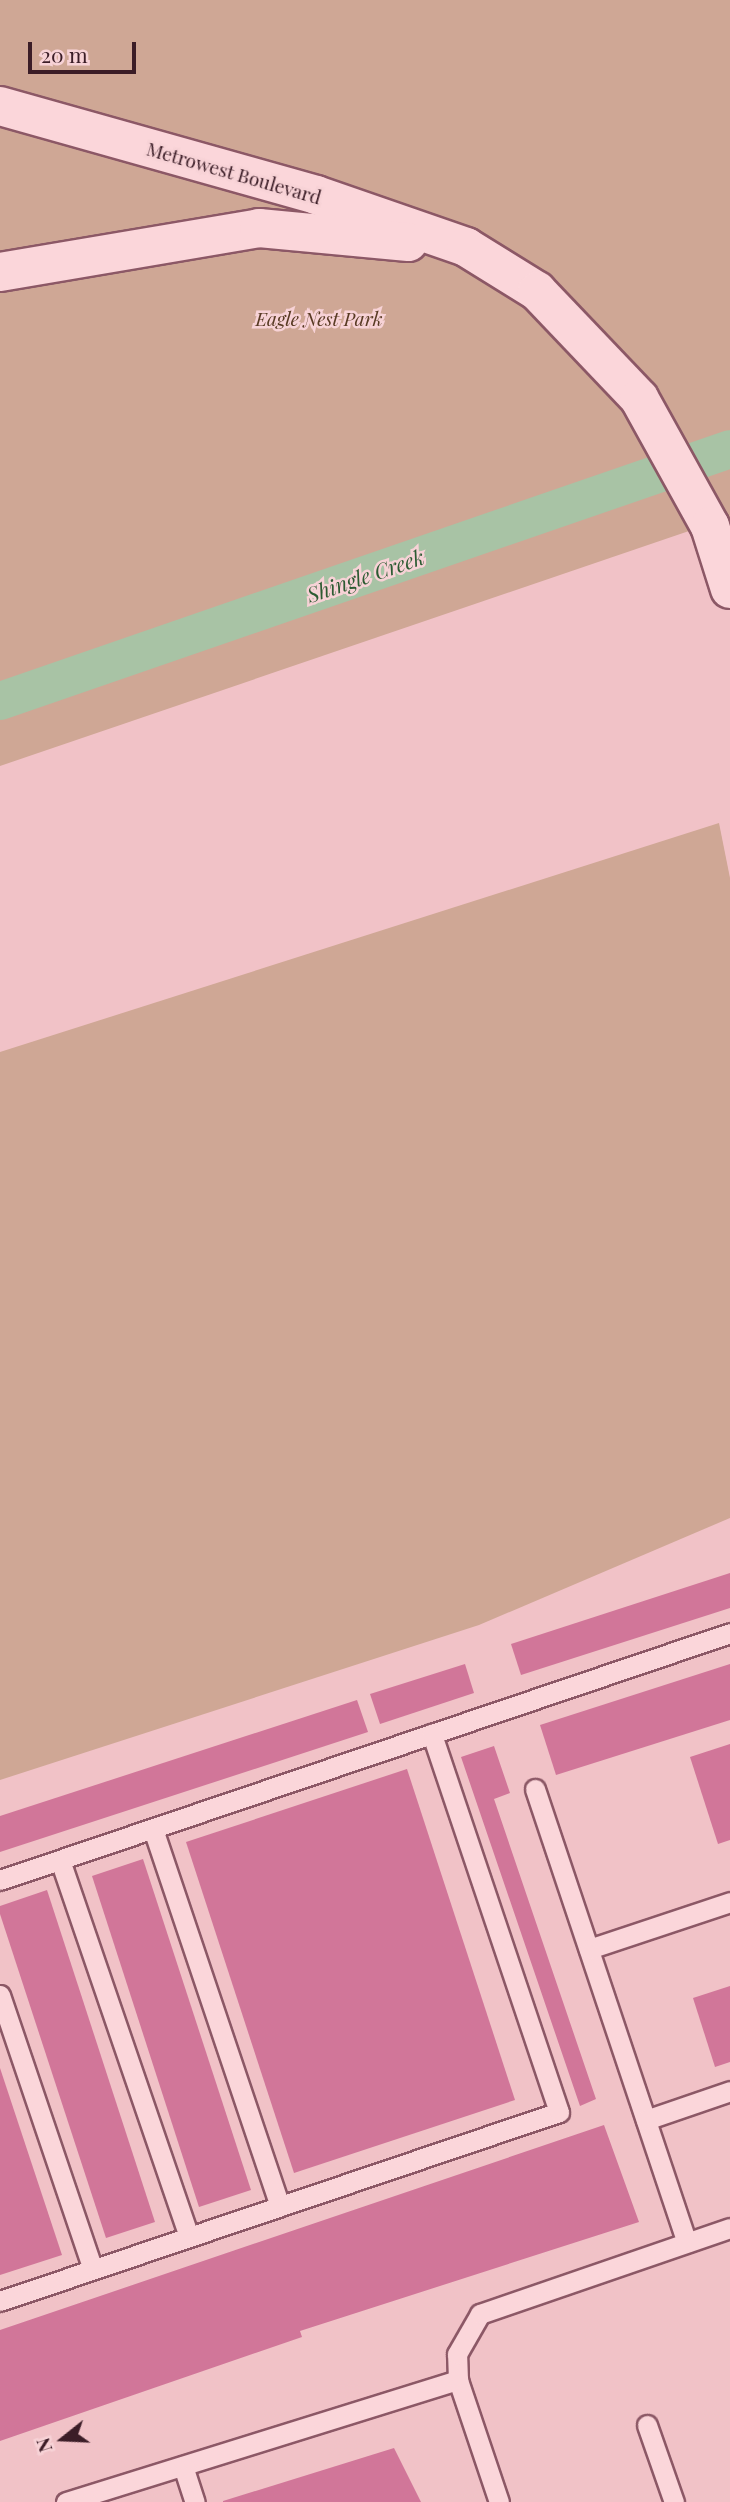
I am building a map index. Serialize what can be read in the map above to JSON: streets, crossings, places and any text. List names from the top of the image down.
{
  "streets": {
    "street": ["Metrowest Boulevard"]
  },
  "water": ["Shingle Creek"],
  "parks": ["Eagle Nest Park"],
  "scale_bar": "20 m",
  "north": "left"
}
